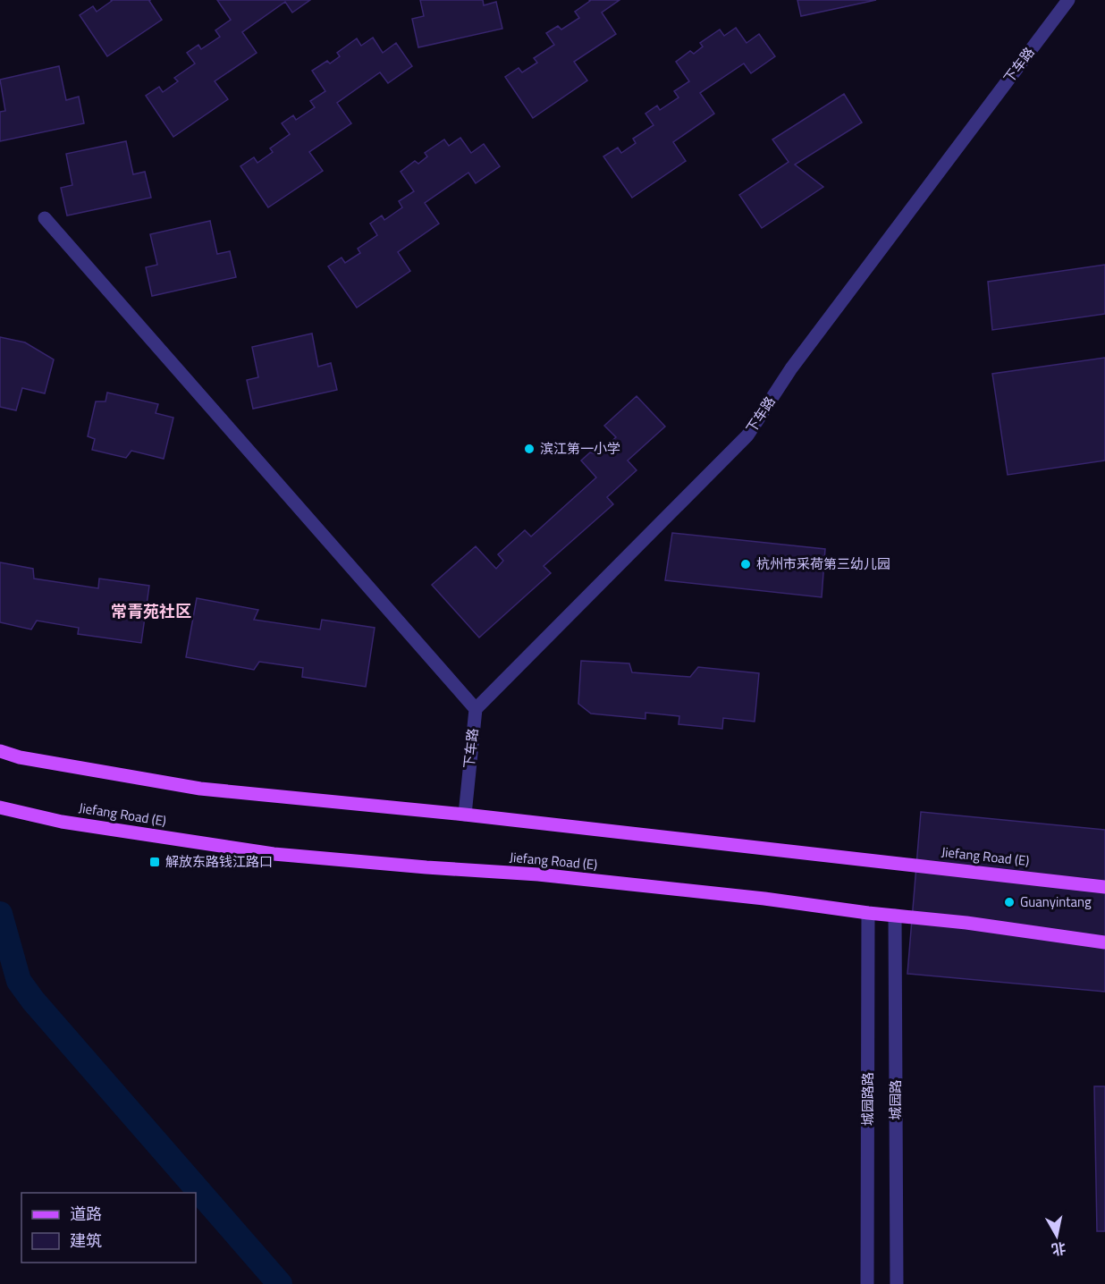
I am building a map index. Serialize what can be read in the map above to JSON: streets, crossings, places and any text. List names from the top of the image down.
{
  "streets": {
    "main road": ["Jiefang Road (E)"],
    "street": ["下车路", "城园路路", "城园路"]
  },
  "crossings": [
    ["下车路", "Jiefang Road (E)"],
    ["Jiefang Road (E)", "城园路路"],
    ["Jiefang Road (E)", "城园路"]
  ],
  "districts": ["常青苑社区"],
  "places": {
    "other": ["滨江第一小学", "杭州市采荷第三幼儿园", "Guanyintang"],
    "transit": ["解放东路钱江路口"]
  },
  "legend": ["道路", "建筑"],
  "north": "bottom"
}
